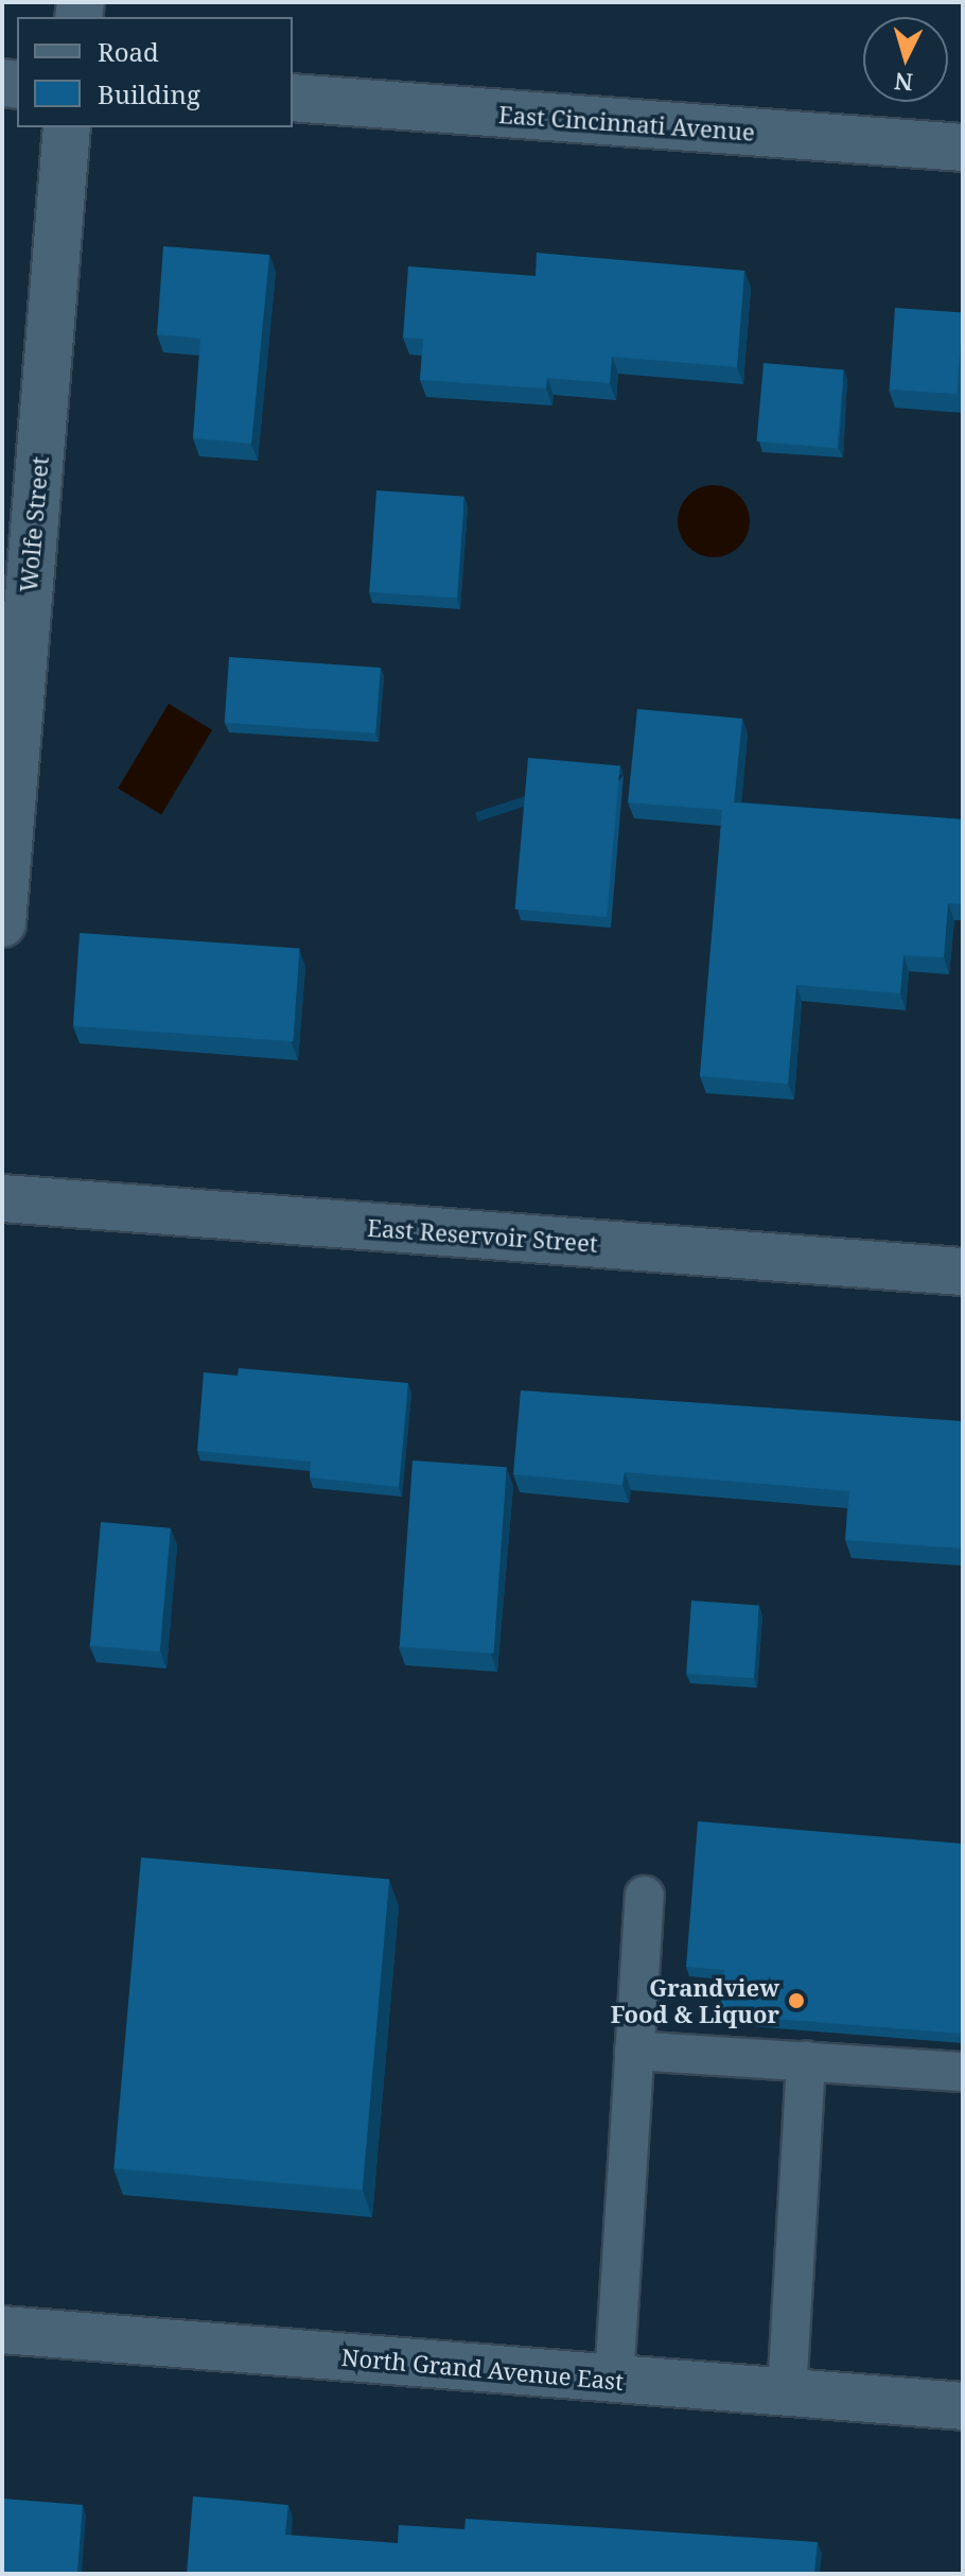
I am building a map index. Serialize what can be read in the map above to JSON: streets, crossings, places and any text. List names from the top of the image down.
{
  "streets": {
    "street": [
      "East Cincinnati Avenue",
      "Wolfe Street",
      "East Reservoir Street",
      "North Grand Avenue East"
    ]
  },
  "places": ["Grandview Food & Liquor"],
  "legend": ["Road", "Building"],
  "north": "bottom"
}
